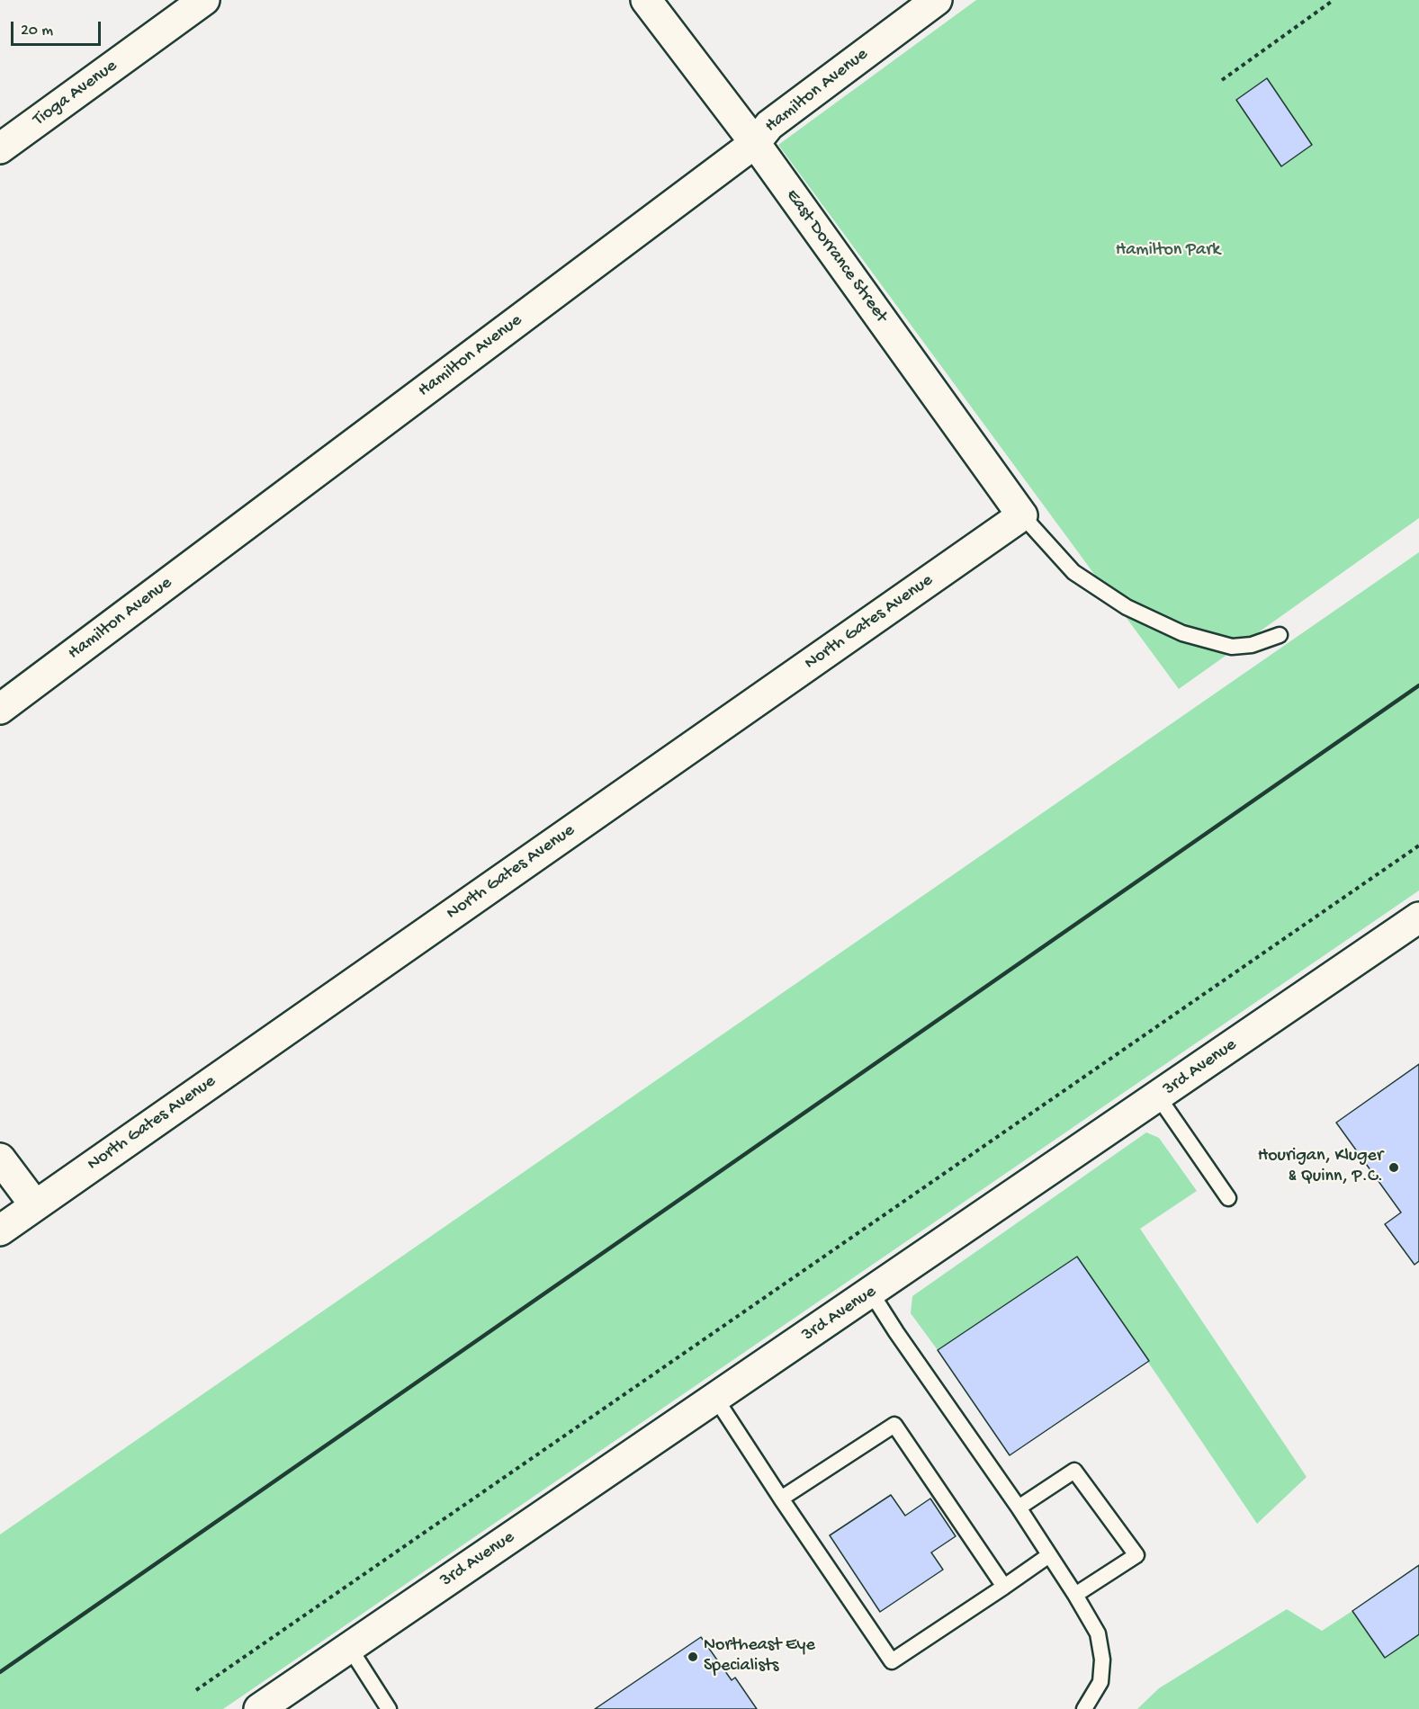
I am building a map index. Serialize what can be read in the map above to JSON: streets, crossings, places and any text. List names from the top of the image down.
{
  "streets": {
    "street": [
      "Hamilton Avenue",
      "Tioga Avenue",
      "East Dorrance Street",
      "North Gates Avenue",
      "3rd Avenue"
    ]
  },
  "crossings": [
    ["Hamilton Avenue", "East Dorrance Street"],
    ["East Dorrance Street", "North Gates Avenue"]
  ],
  "parks": ["Hamilton Park"],
  "places": ["Hourigan, Kluger & Quinn, P.C.", "Northeast Eye Specialists"],
  "scale_bar": "20 m"
}
